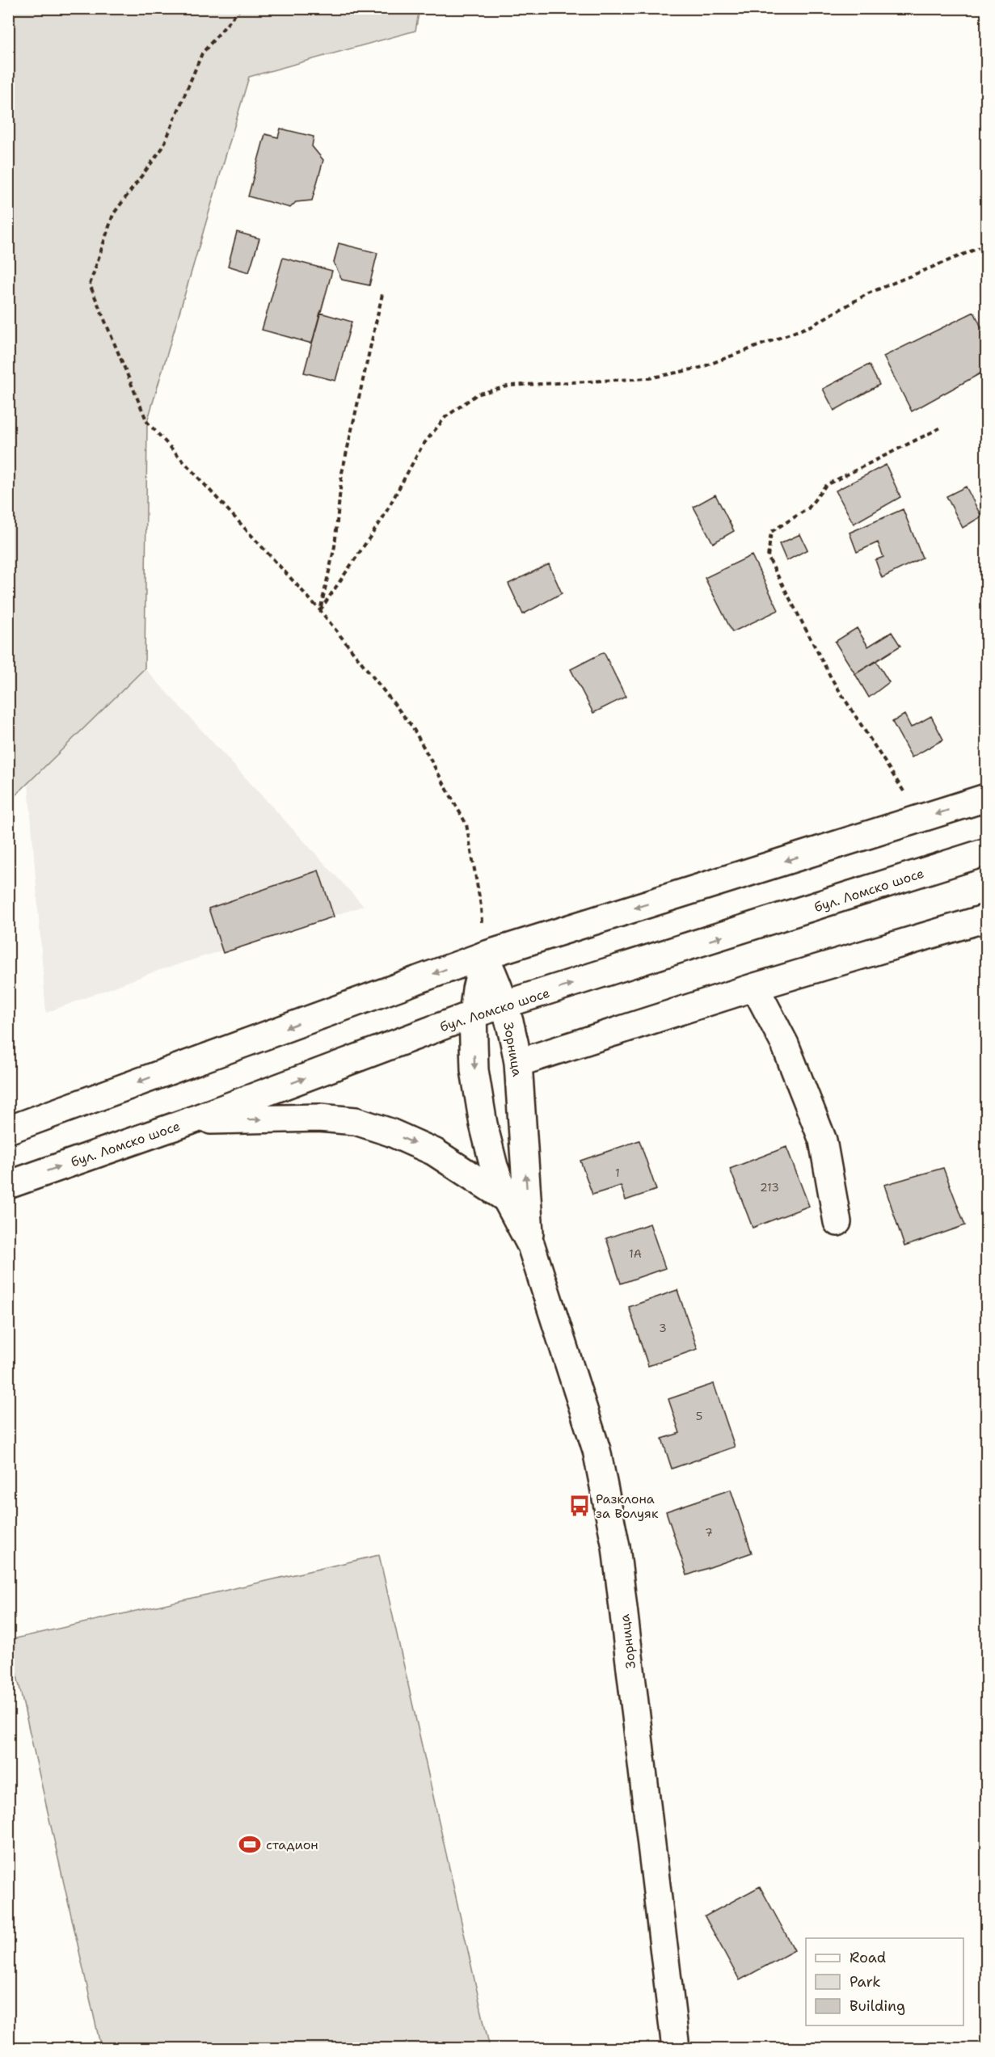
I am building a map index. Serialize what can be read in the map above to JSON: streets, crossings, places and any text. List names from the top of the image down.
{
  "streets": {
    "main road": ["бул. Ломско шосе", "Зорница"]
  },
  "crossings": [
    ["бул. Ломско шосе", "Зорница"]
  ],
  "places": {
    "bus stop": ["Разклона за Волуяк"],
    "sports": ["стадион"]
  },
  "house_numbers": [
    "1",
    "213",
    "1А",
    "3",
    "5",
    "7"
  ],
  "legend": ["Road", "Park", "Building"]
}
